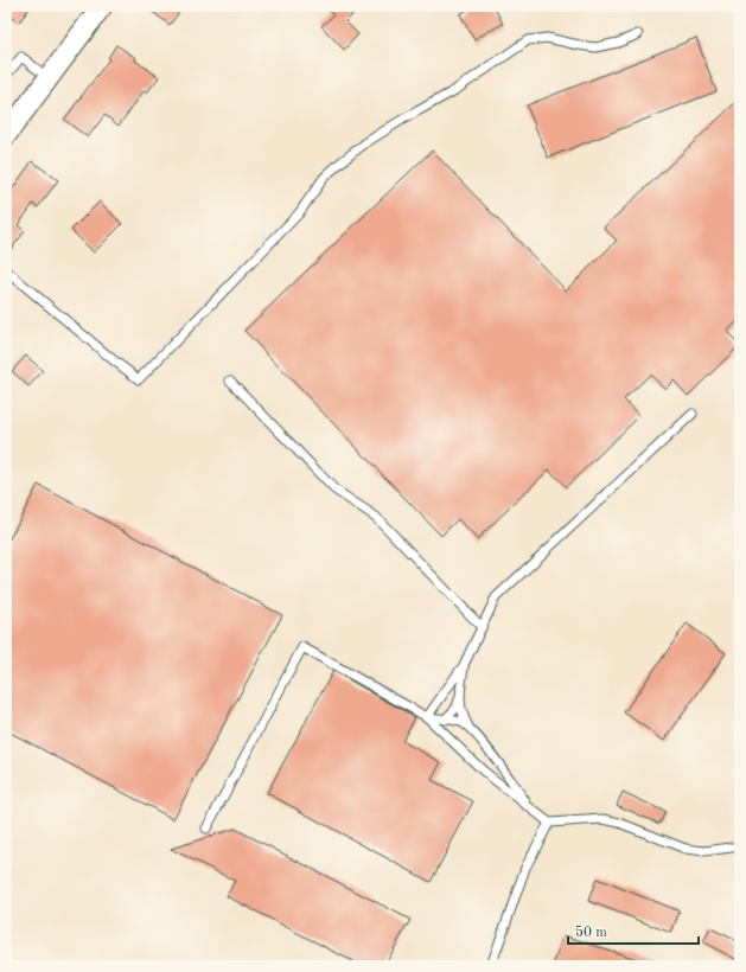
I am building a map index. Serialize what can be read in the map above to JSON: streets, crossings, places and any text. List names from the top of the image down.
{
  "scale_bar": "50 m"
}
